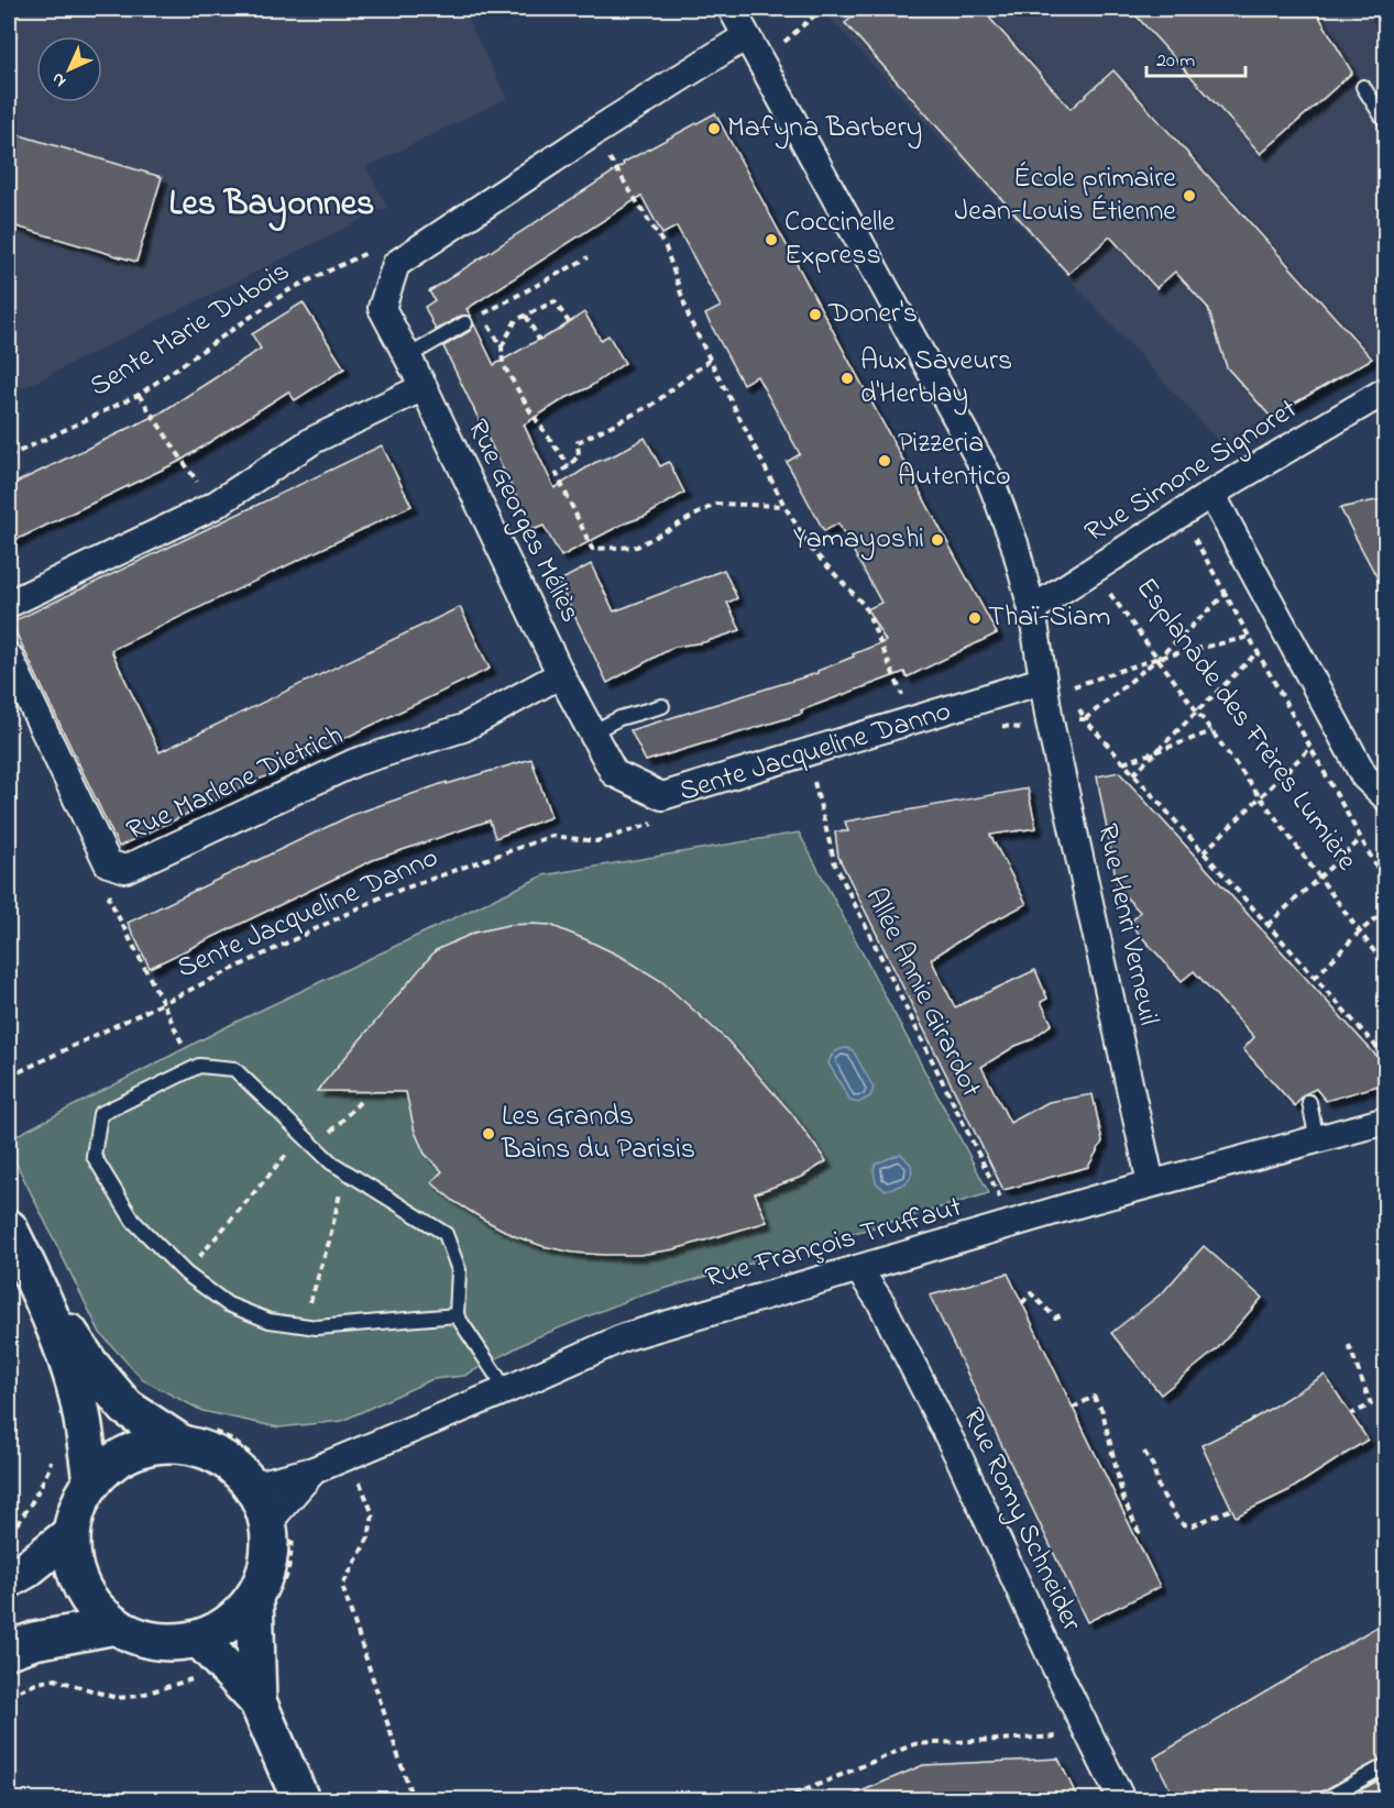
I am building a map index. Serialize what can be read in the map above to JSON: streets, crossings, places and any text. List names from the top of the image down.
{
  "streets": {
    "street": [
      "Rue Simone Signoret",
      "Rue Georges Méliès",
      "Rue Marlene Dietrich",
      "Rue Henri Verneuil",
      "Rue François Truffaut",
      "Rue Romy Schneider"
    ],
    "path": [
      "Sente Marie Dubois",
      "Esplanade des Frères Lumière",
      "Sente Jacqueline Danno",
      "Allée Annie Girardot"
    ]
  },
  "crossings": [
    ["Sente Marie Dubois", "Rue Georges Méliès"],
    ["Rue Simone Signoret", "Esplanade des Frères Lumière"],
    ["Rue Georges Méliès", "Rue Marlene Dietrich"],
    ["Rue Georges Méliès", "Rue Henri Verneuil"],
    ["Sente Jacqueline Danno", "Rue Marlene Dietrich"],
    ["Rue Henri Verneuil", "Rue François Truffaut"],
    ["Allée Annie Girardot", "Rue François Truffaut"],
    ["Rue François Truffaut", "Rue Romy Schneider"]
  ],
  "districts": ["Les Bayonnes"],
  "places": [
    "Mafyna Barbery",
    "École primaire Jean-Louis Étienne",
    "Coccinelle Express",
    "Doner's",
    "Aux Saveurs d'Herblay",
    "Pizzeria Autentico",
    "Yamayoshi",
    "Thaï-Siam",
    "Les Grands Bains du Parisis"
  ],
  "scale_bar": "20 m",
  "north": "bottom left"
}
